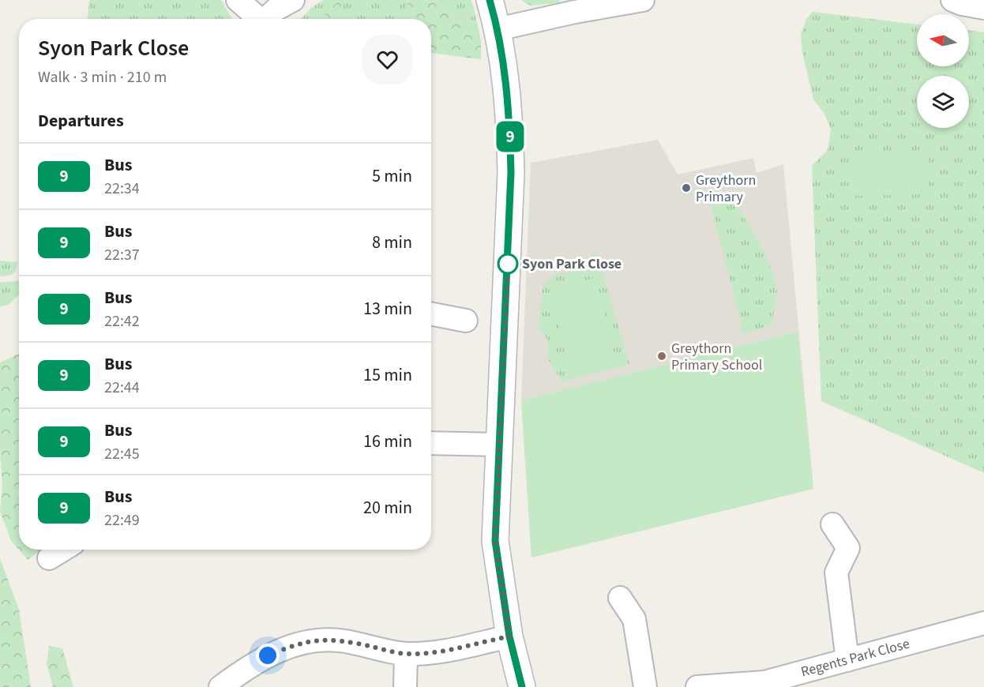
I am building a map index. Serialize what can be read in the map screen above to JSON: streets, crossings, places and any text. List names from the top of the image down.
{
  "streets": {
    "street": ["Regents Park Close"]
  },
  "places": ["Greythorn Primary", "Syon Park Close", "Greythorn Primary School"],
  "lines": ["bus line 9"],
  "north": "left",
  "page": {
    "on_map": "9",
    "heading": [
      ["Syon Park Close", "Walk · 3 min · 210 m"],
      "Departures"
    ],
    "list": [
      {
        "mark": "9",
        "name": "Bus",
        "note": "22:34",
        "value": "5 min"
      },
      {
        "mark": "9",
        "name": "Bus",
        "note": "22:37",
        "value": "8 min"
      },
      {
        "mark": "9",
        "name": "Bus",
        "note": "22:42",
        "value": "13 min"
      },
      {
        "mark": "9",
        "name": "Bus",
        "note": "22:44",
        "value": "15 min"
      },
      {
        "mark": "9",
        "name": "Bus",
        "note": "22:45",
        "value": "16 min"
      },
      {
        "mark": "9",
        "name": "Bus",
        "note": "22:49",
        "value": "20 min"
      }
    ]
  }
}
